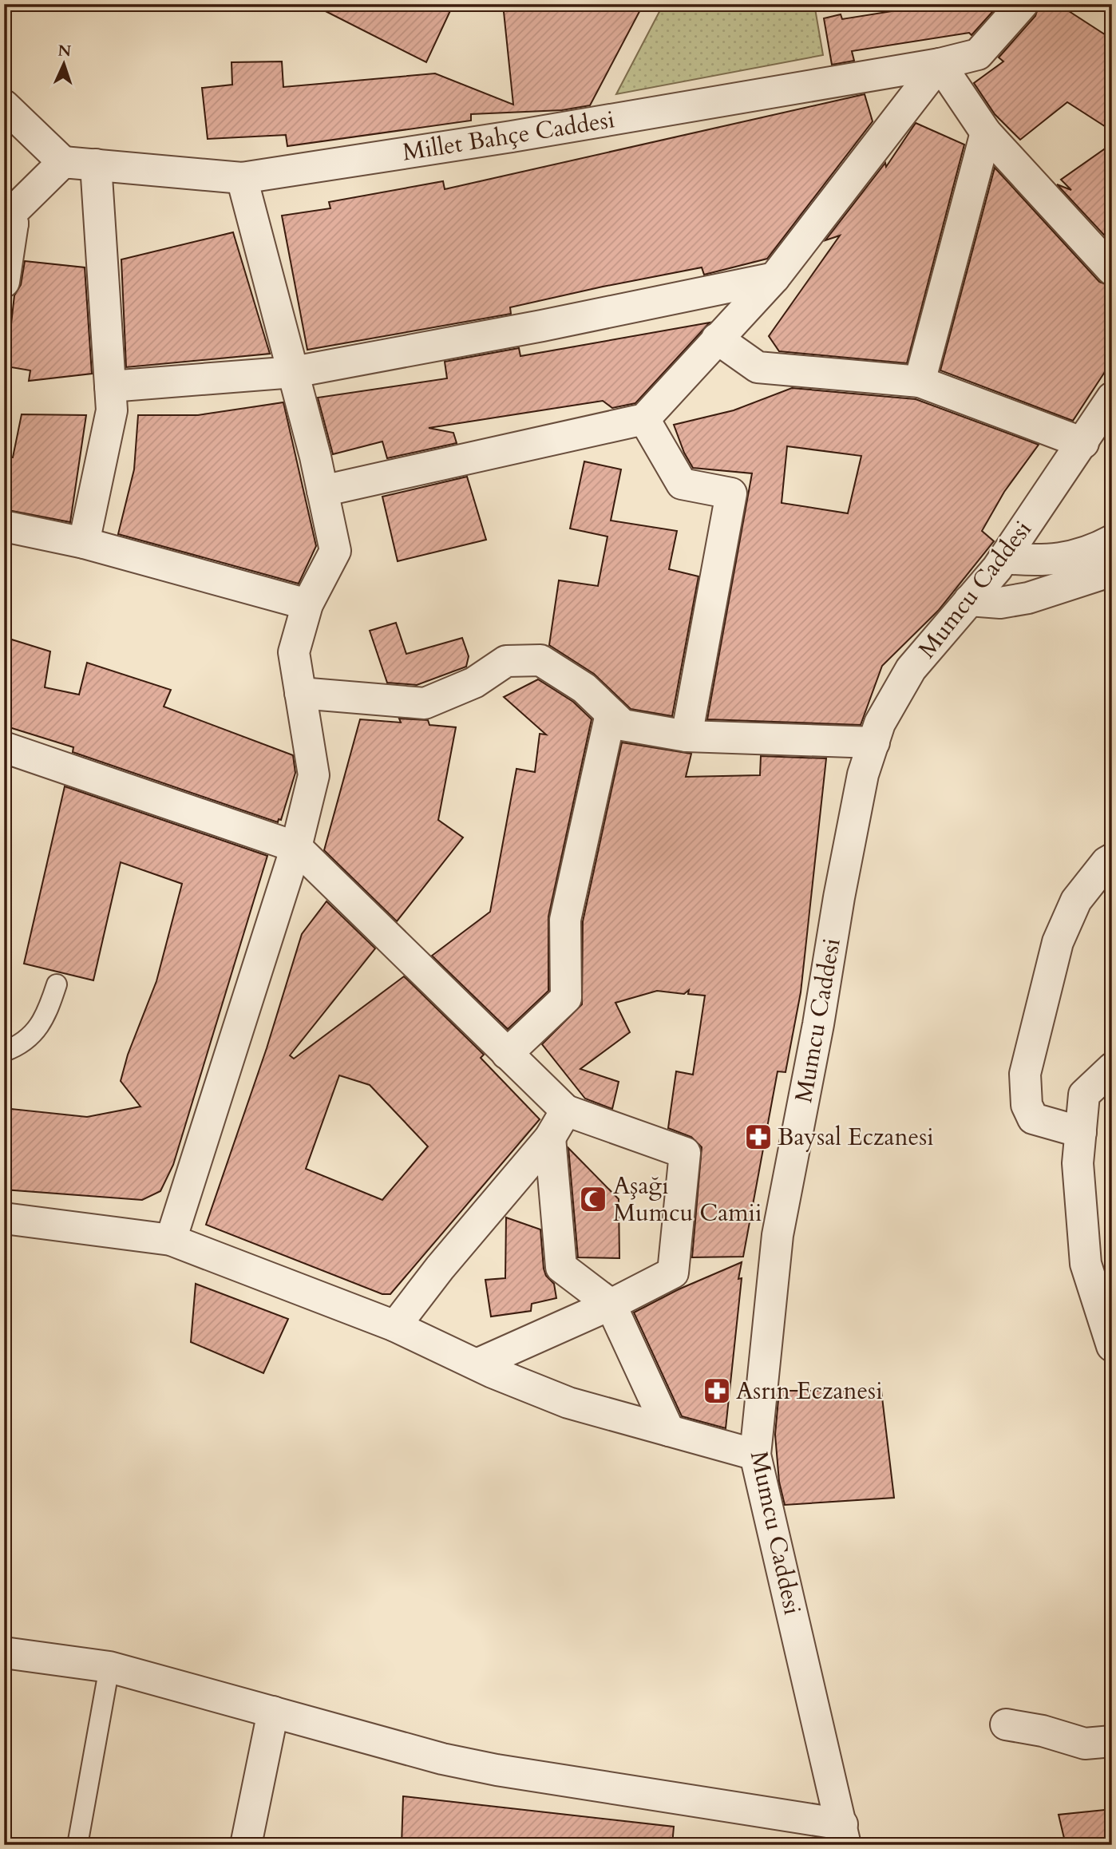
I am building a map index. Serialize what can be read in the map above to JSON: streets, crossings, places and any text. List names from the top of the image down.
{
  "streets": {
    "street": ["Millet Bahçe Caddesi", "Mumcu Caddesi"]
  },
  "places": {
    "pharmacy": ["Baysal Eczanesi", "Asrın Eczanesi"],
    "mosque": ["Aşağı Mumcu Camii"]
  },
  "north": "top"
}
